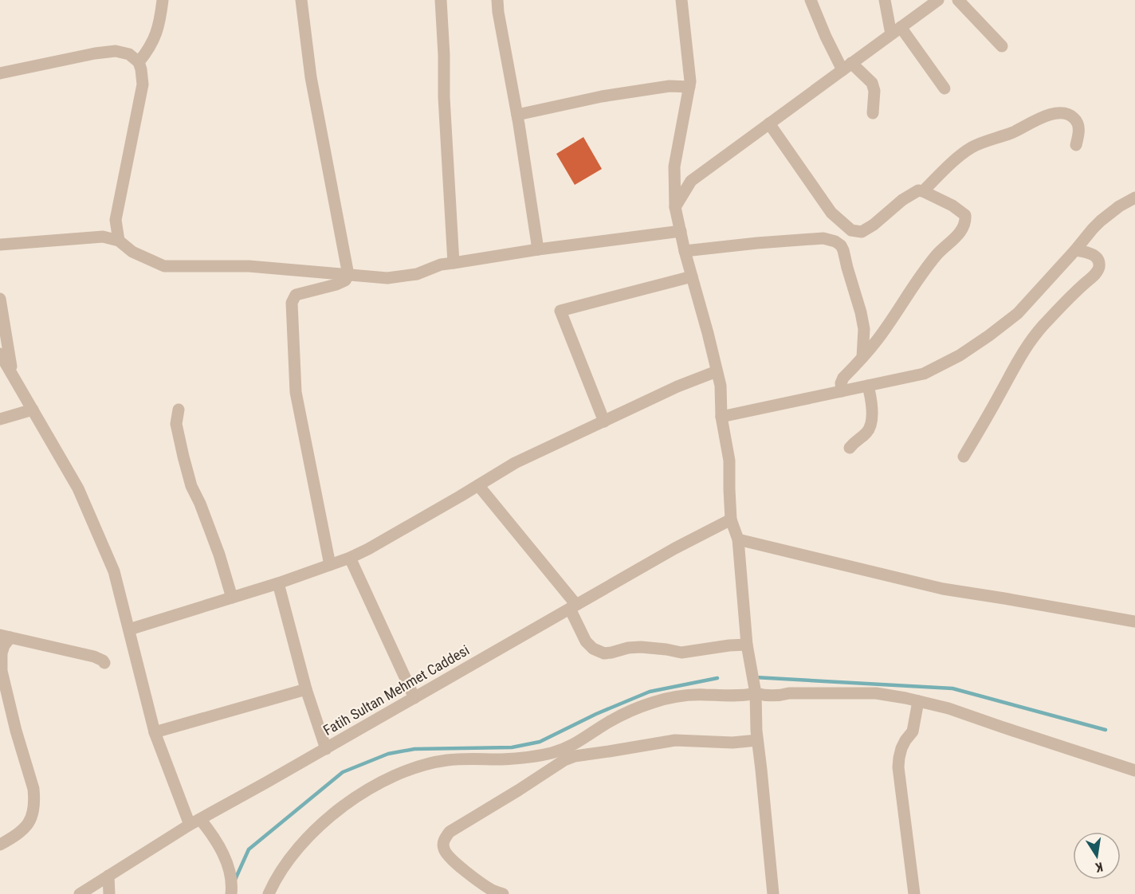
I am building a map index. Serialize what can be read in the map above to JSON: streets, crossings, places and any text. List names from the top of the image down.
{
  "streets": {
    "street": ["Fatih Sultan Mehmet Caddesi"]
  },
  "north": "bottom"
}
